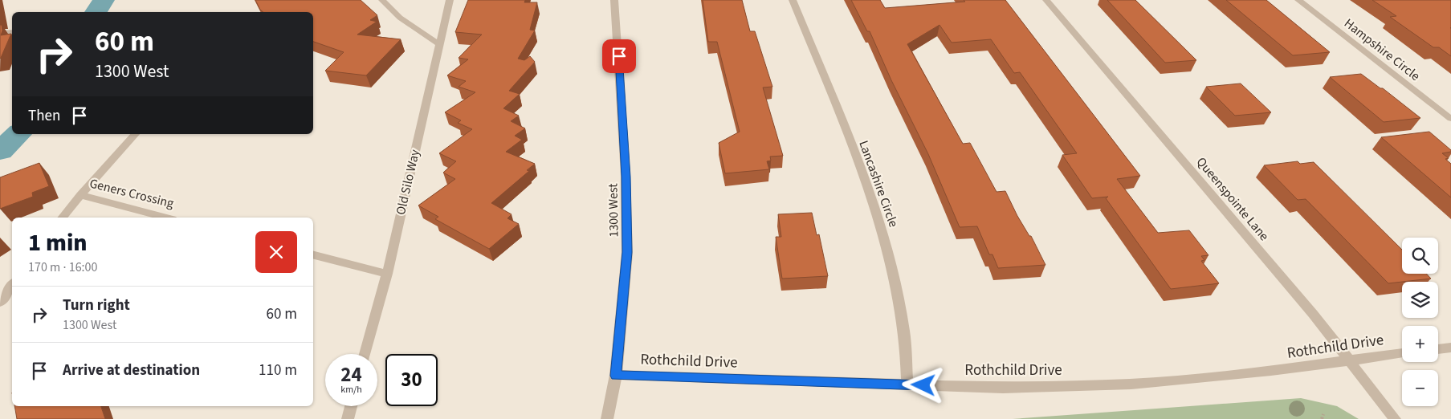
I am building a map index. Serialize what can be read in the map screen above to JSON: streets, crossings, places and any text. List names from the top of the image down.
{
  "streets": {
    "street": [
      "Hampshire Circle",
      "Old Silo Way",
      "Lancashire Circle",
      "Geners Crossing",
      "Queenspointe Lane",
      "1300 West",
      "Rothchild Drive"
    ]
  },
  "crossings": [
    ["Lancashire Circle", "Rothchild Drive"],
    ["Queenspointe Lane", "Rothchild Drive"],
    ["1300 West", "Rothchild Drive"]
  ],
  "page": {
    "turn": ["60 m", "1300 West"],
    "then": "Then",
    "heading": ["1 min", "170 m · 16:00"],
    "map_buttons": ["+", "−"],
    "list": [
      {
        "name": "Turn right",
        "note": "1300 West",
        "value": "60 m"
      },
      {
        "name": "Arrive at destination",
        "value": "110 m"
      }
    ],
    "speed": "24 km/h",
    "limit": "30"
  }
}
